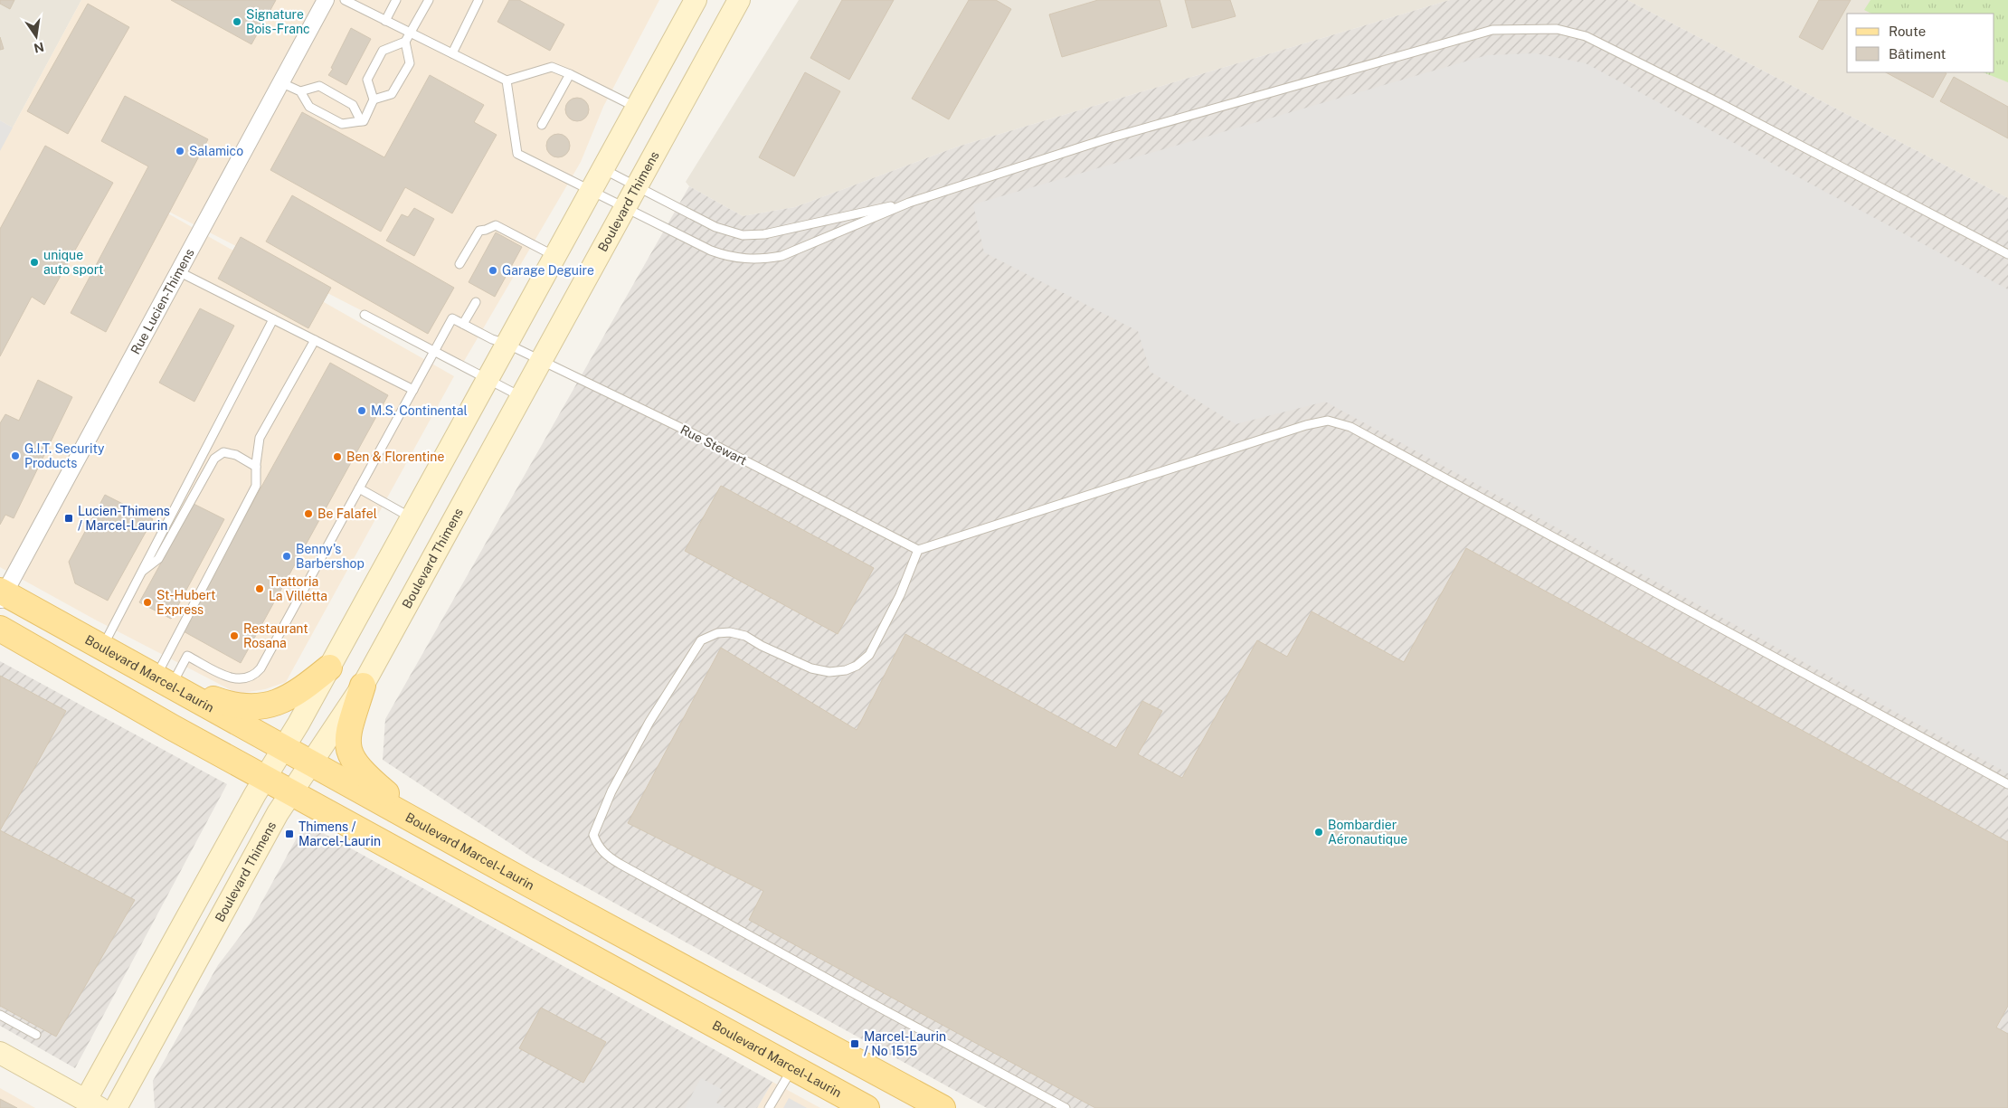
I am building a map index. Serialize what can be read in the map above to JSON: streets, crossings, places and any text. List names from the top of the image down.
{
  "streets": {
    "main road": ["Boulevard Marcel-Laurin"],
    "street": ["Boulevard Thimens", "Rue Lucien-Thimens"],
    "lane": ["Rue Stewart"]
  },
  "crossings": [
    ["Boulevard Thimens", "Rue Stewart"],
    ["Boulevard Thimens", "Boulevard Marcel-Laurin"],
    ["Rue Lucien-Thimens", "Boulevard Marcel-Laurin"]
  ],
  "places": {
    "other": [
      "Signature Bois-Franc",
      "Salamico",
      "unique auto sport",
      "Garage Deguire",
      "M.S. Continental",
      "G.I.T. Security Products",
      "Ben & Florentine",
      "Be Falafel",
      "Benny's Barbershop",
      "Trattoria La Villetta",
      "St-Hubert Express",
      "Restaurant Rosana",
      "Bombardier Aéronautique"
    ],
    "transit": ["Lucien-Thimens / Marcel-Laurin", "Thimens / Marcel-Laurin", "Marcel-Laurin / No 1515"]
  },
  "legend": ["Route", "Bâtiment"],
  "north": "bottom"
}
